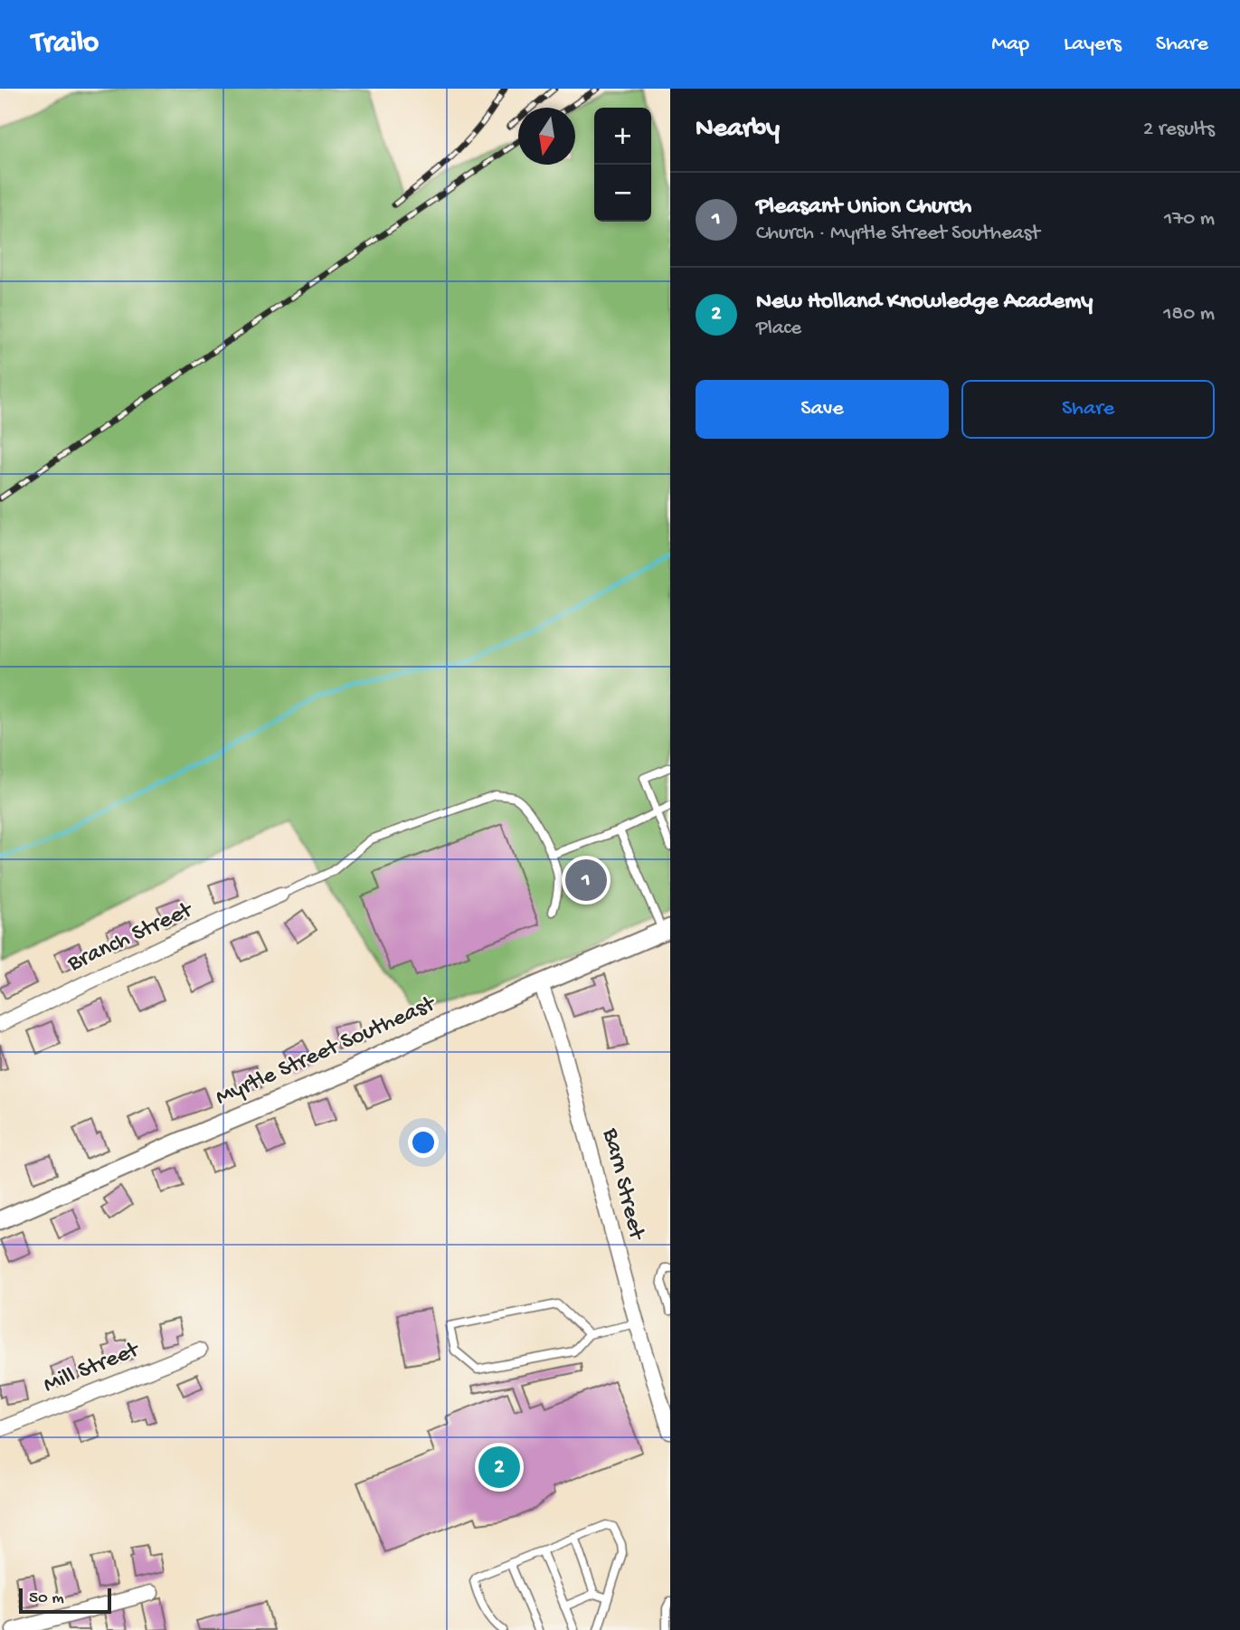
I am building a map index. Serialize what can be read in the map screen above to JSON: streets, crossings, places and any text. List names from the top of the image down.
{
  "streets": {
    "street": [
      "Branch Street",
      "Myrtle Street Southeast",
      "Barn Street",
      "Mill Street"
    ]
  },
  "crossings": [
    ["Myrtle Street Southeast", "Barn Street"]
  ],
  "scale_bar": "50 m",
  "north": "bottom",
  "page": {
    "header": "Trailo",
    "nav": ["Map", "Layers", "Share"],
    "heading": ["Nearby", "2 results"],
    "map_buttons": ["+", "−"],
    "list": [
      {
        "mark": "1",
        "name": "Pleasant Union Church",
        "note": "Church · Myrtle Street Southeast",
        "value": "170 m"
      },
      {
        "mark": "2",
        "name": "New Holland Knowledge Academy",
        "note": "Place",
        "value": "180 m"
      }
    ],
    "buttons": ["Save", "Share"],
    "pins": ["1", "2"],
    "scale": "50 m"
  }
}
